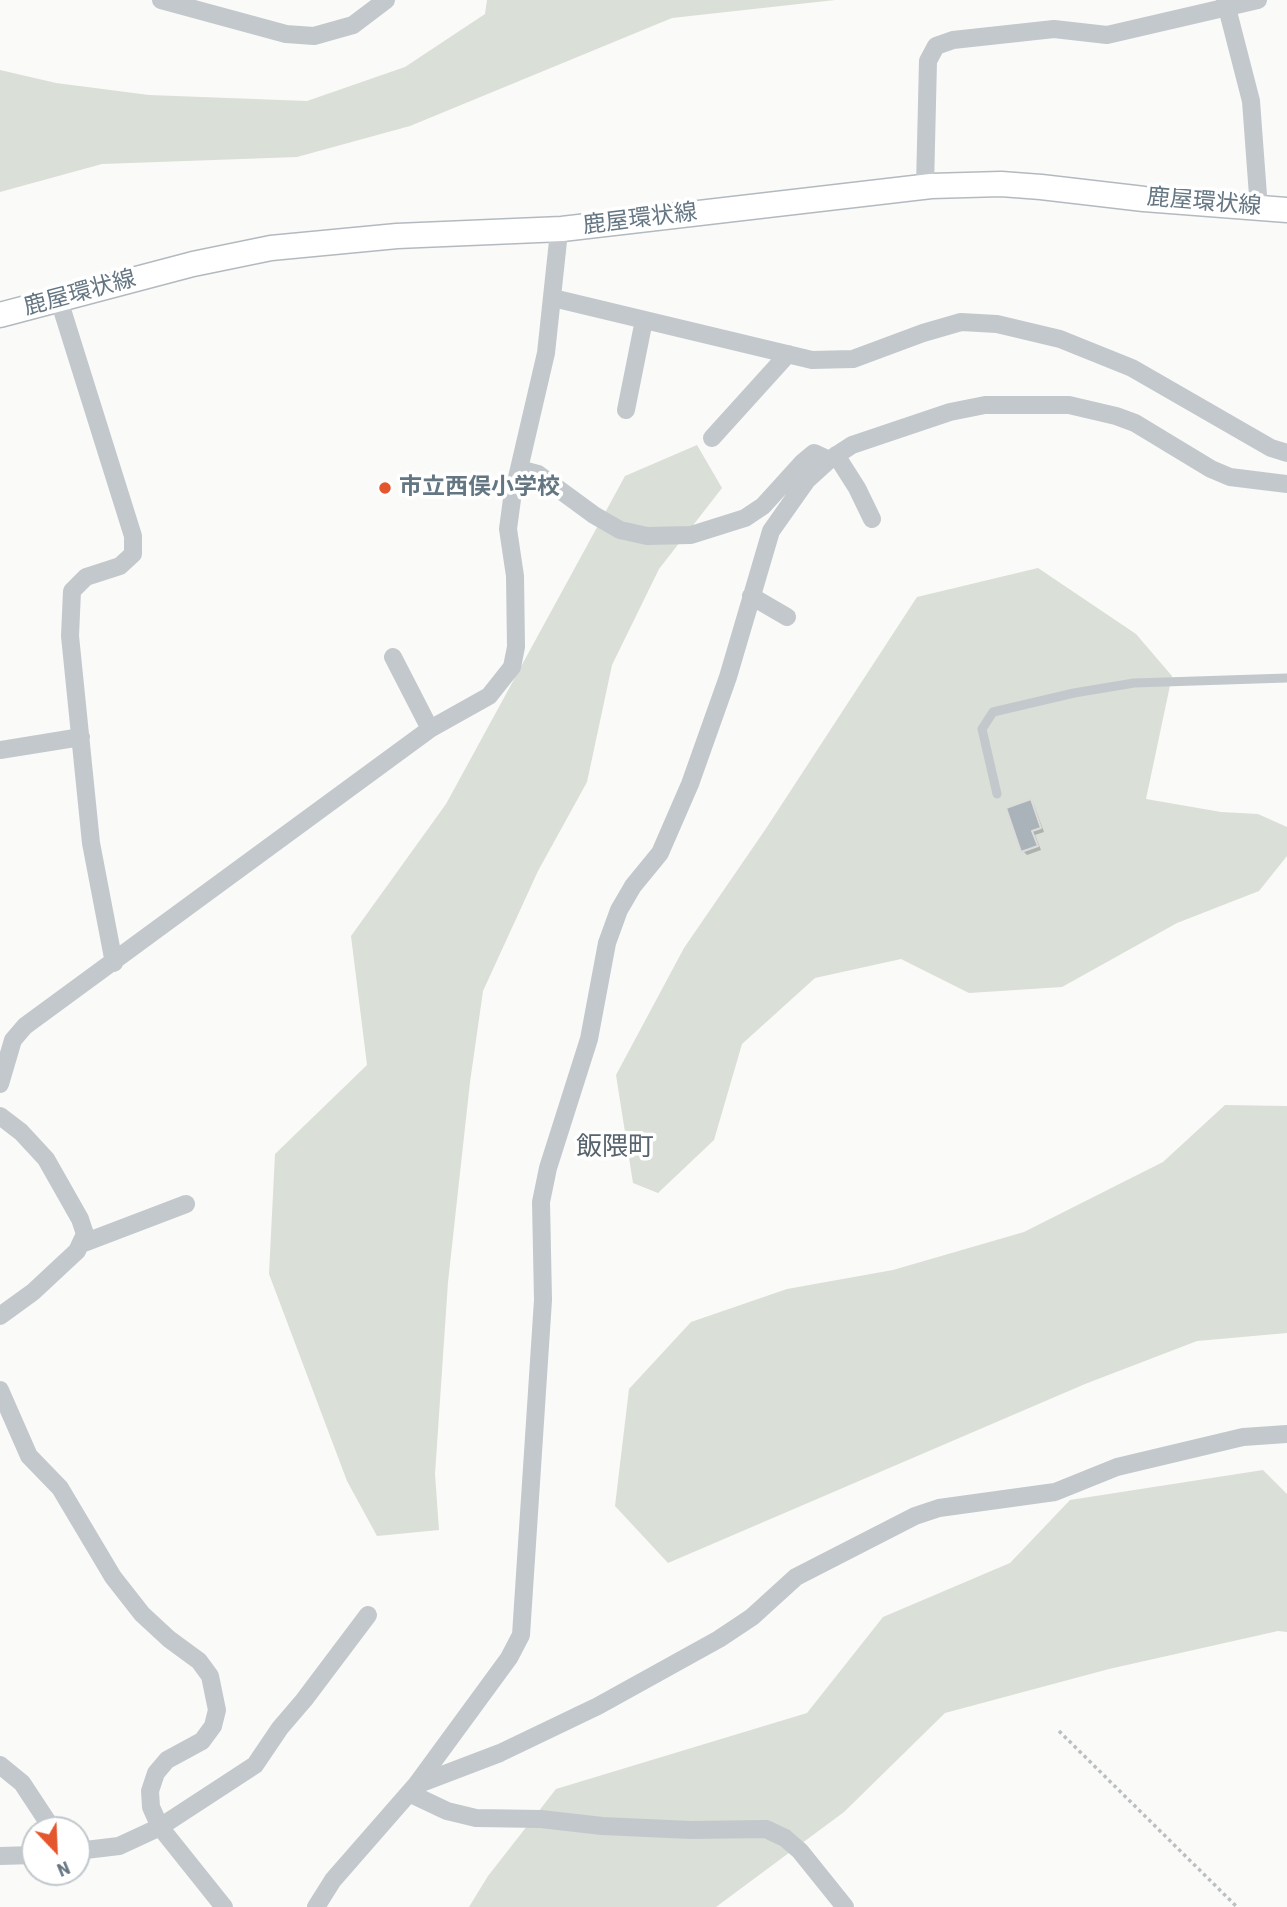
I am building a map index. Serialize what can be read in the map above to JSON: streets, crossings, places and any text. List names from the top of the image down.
{
  "streets": {
    "main road": ["鹿屋環状線"]
  },
  "districts": ["飯隈町"],
  "places": ["市立西俣小学校"],
  "north": "bottom right"
}
